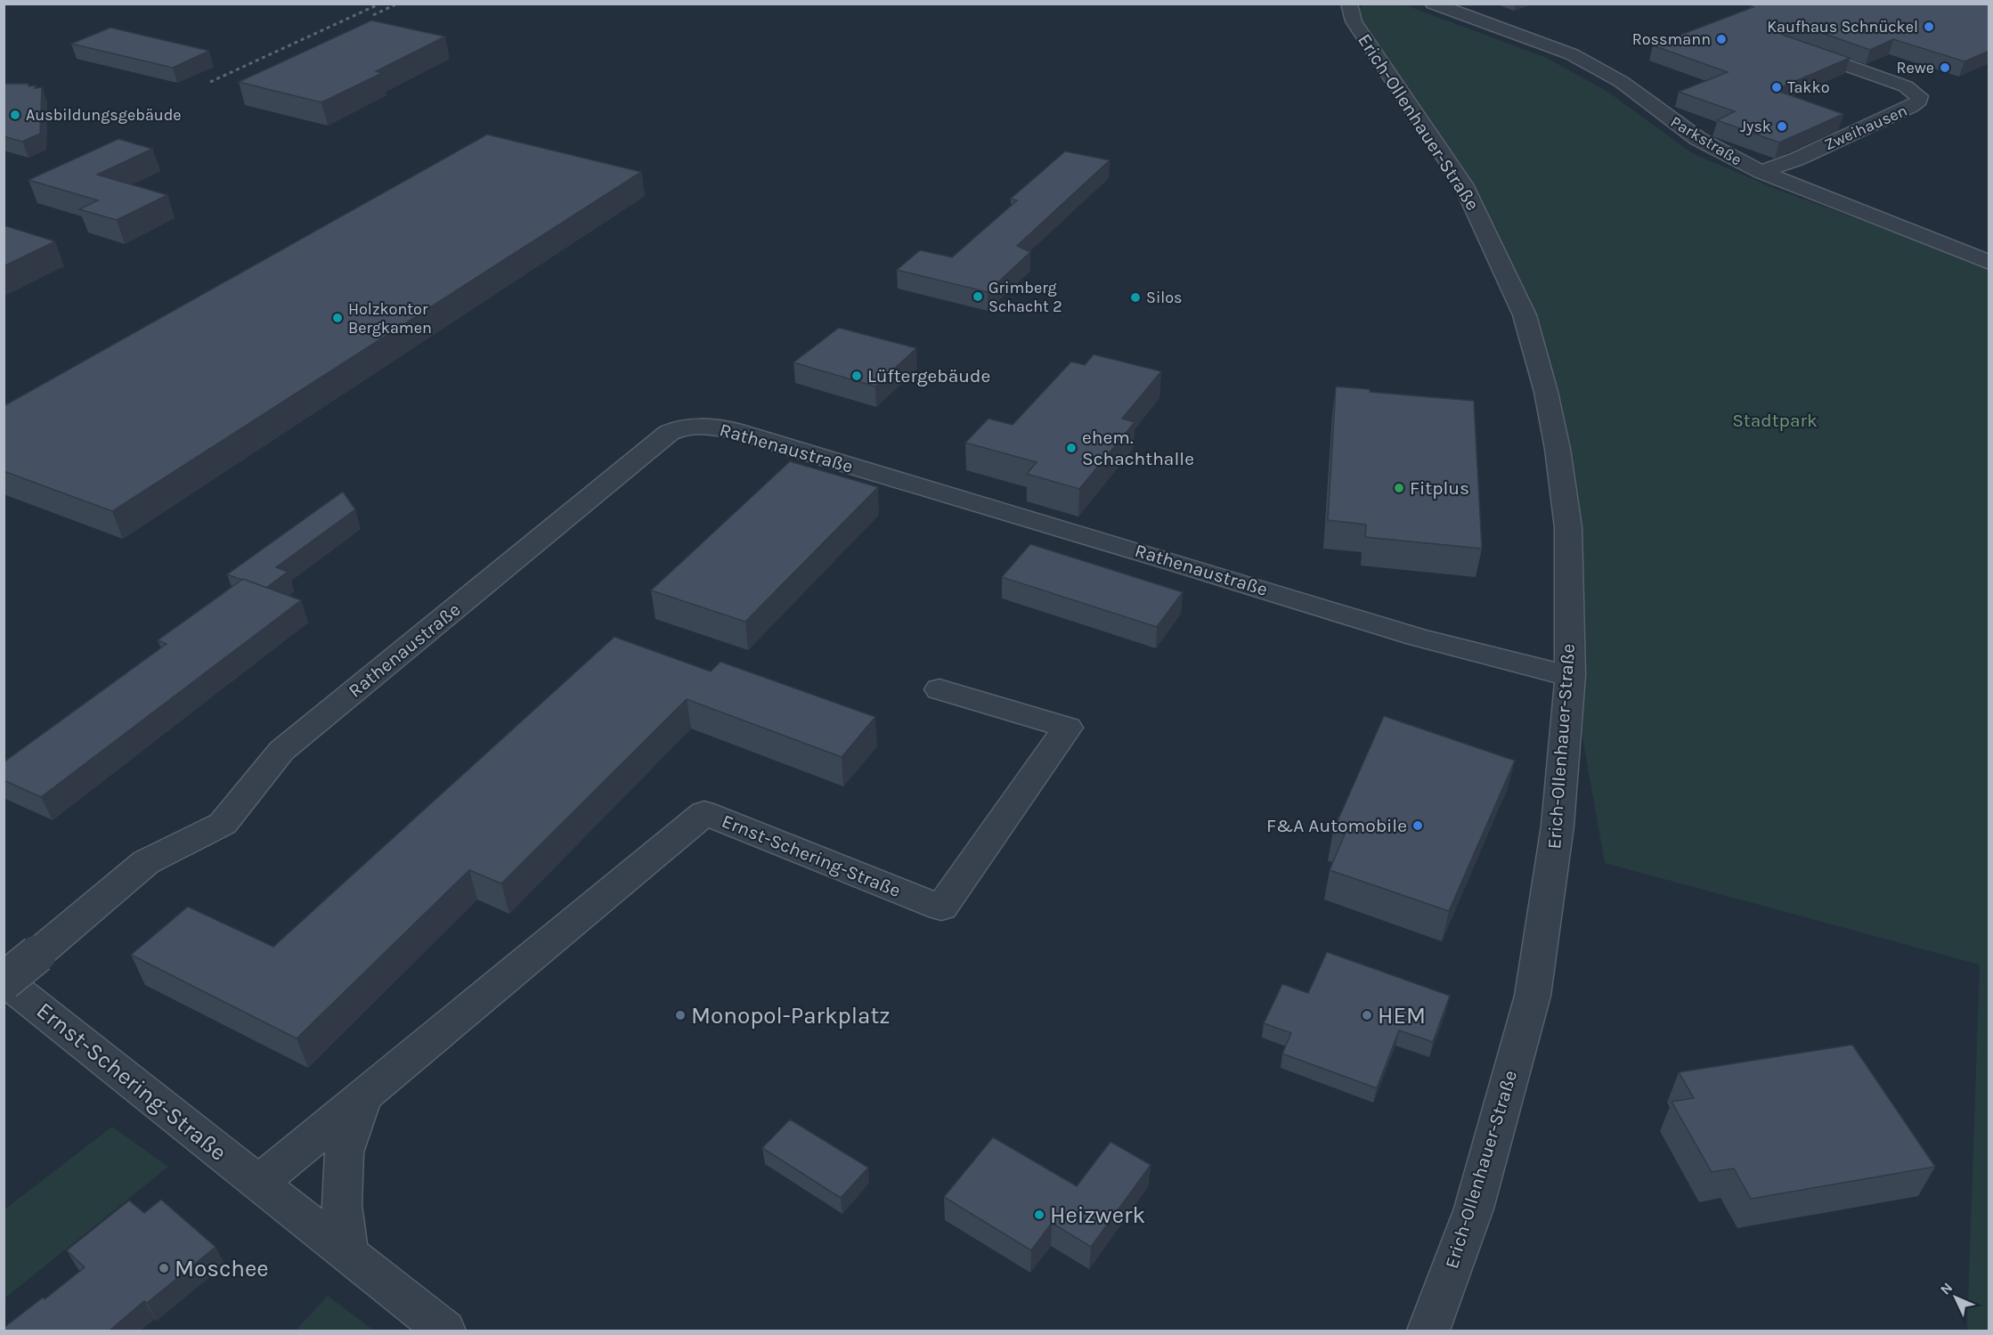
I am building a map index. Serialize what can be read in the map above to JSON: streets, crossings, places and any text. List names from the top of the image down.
{
  "streets": {
    "street": [
      "Erich-Ollenhauer-Straße",
      "Zweihausen",
      "Parkstraße",
      "Rathenaustraße",
      "Ernst-Schering-Straße"
    ]
  },
  "crossings": [
    ["Erich-Ollenhauer-Straße", "Rathenaustraße"],
    ["Zweihausen", "Parkstraße"],
    ["Rathenaustraße", "Ernst-Schering-Straße"]
  ],
  "parks": ["Stadtpark"],
  "places": [
    "Kaufhaus Schnückel",
    "Rossmann",
    "Rewe",
    "Takko",
    "Ausbildungsgebäude",
    "Jysk",
    "Grimberg Schacht 2",
    "Silos",
    "Holzkontor Bergkamen",
    "Lüftergebäude",
    "ehem. Schachthalle",
    "Fitplus",
    "F&A Automobile",
    "Monopol-Parkplatz",
    "HEM",
    "Heizwerk",
    "Moschee"
  ],
  "north": "top left"
}
